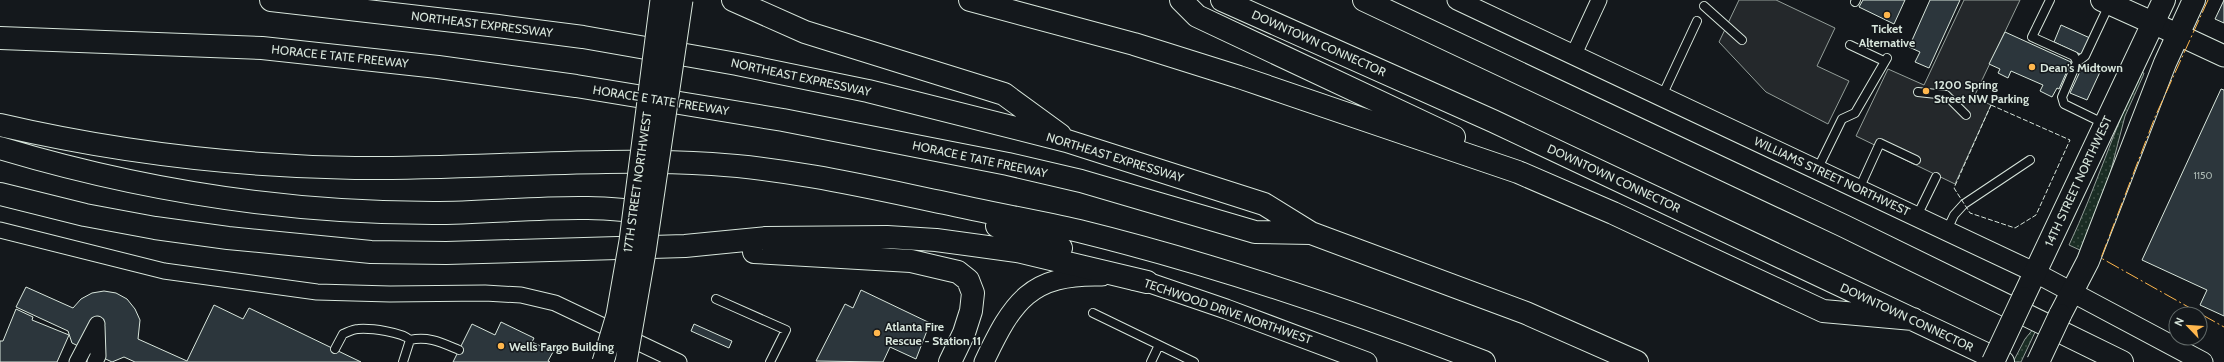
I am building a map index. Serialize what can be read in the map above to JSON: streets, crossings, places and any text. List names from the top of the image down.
{
  "streets": {
    "main road": [
      "NORTHEAST EXPRESSWAY",
      "DOWNTOWN CONNECTOR",
      "HORACE E TATE FREEWAY",
      "14TH STREET NORTHWEST",
      "17TH STREET NORTHWEST"
    ],
    "street": ["WILLIAMS STREET NORTHWEST", "TECHWOOD DRIVE NORTHWEST"]
  },
  "crossings": [
    ["NORTHEAST EXPRESSWAY", "HORACE E TATE FREEWAY"],
    ["WILLIAMS STREET NORTHWEST", "14TH STREET NORTHWEST"]
  ],
  "places": [
    "Ticket Alternative",
    "Dean's Midtown",
    "1200 Spring Street NW Parking",
    "Atlanta Fire Rescue - Station 11",
    "Wells Fargo Building"
  ],
  "house_numbers": ["1150"],
  "north": "top left"
}
